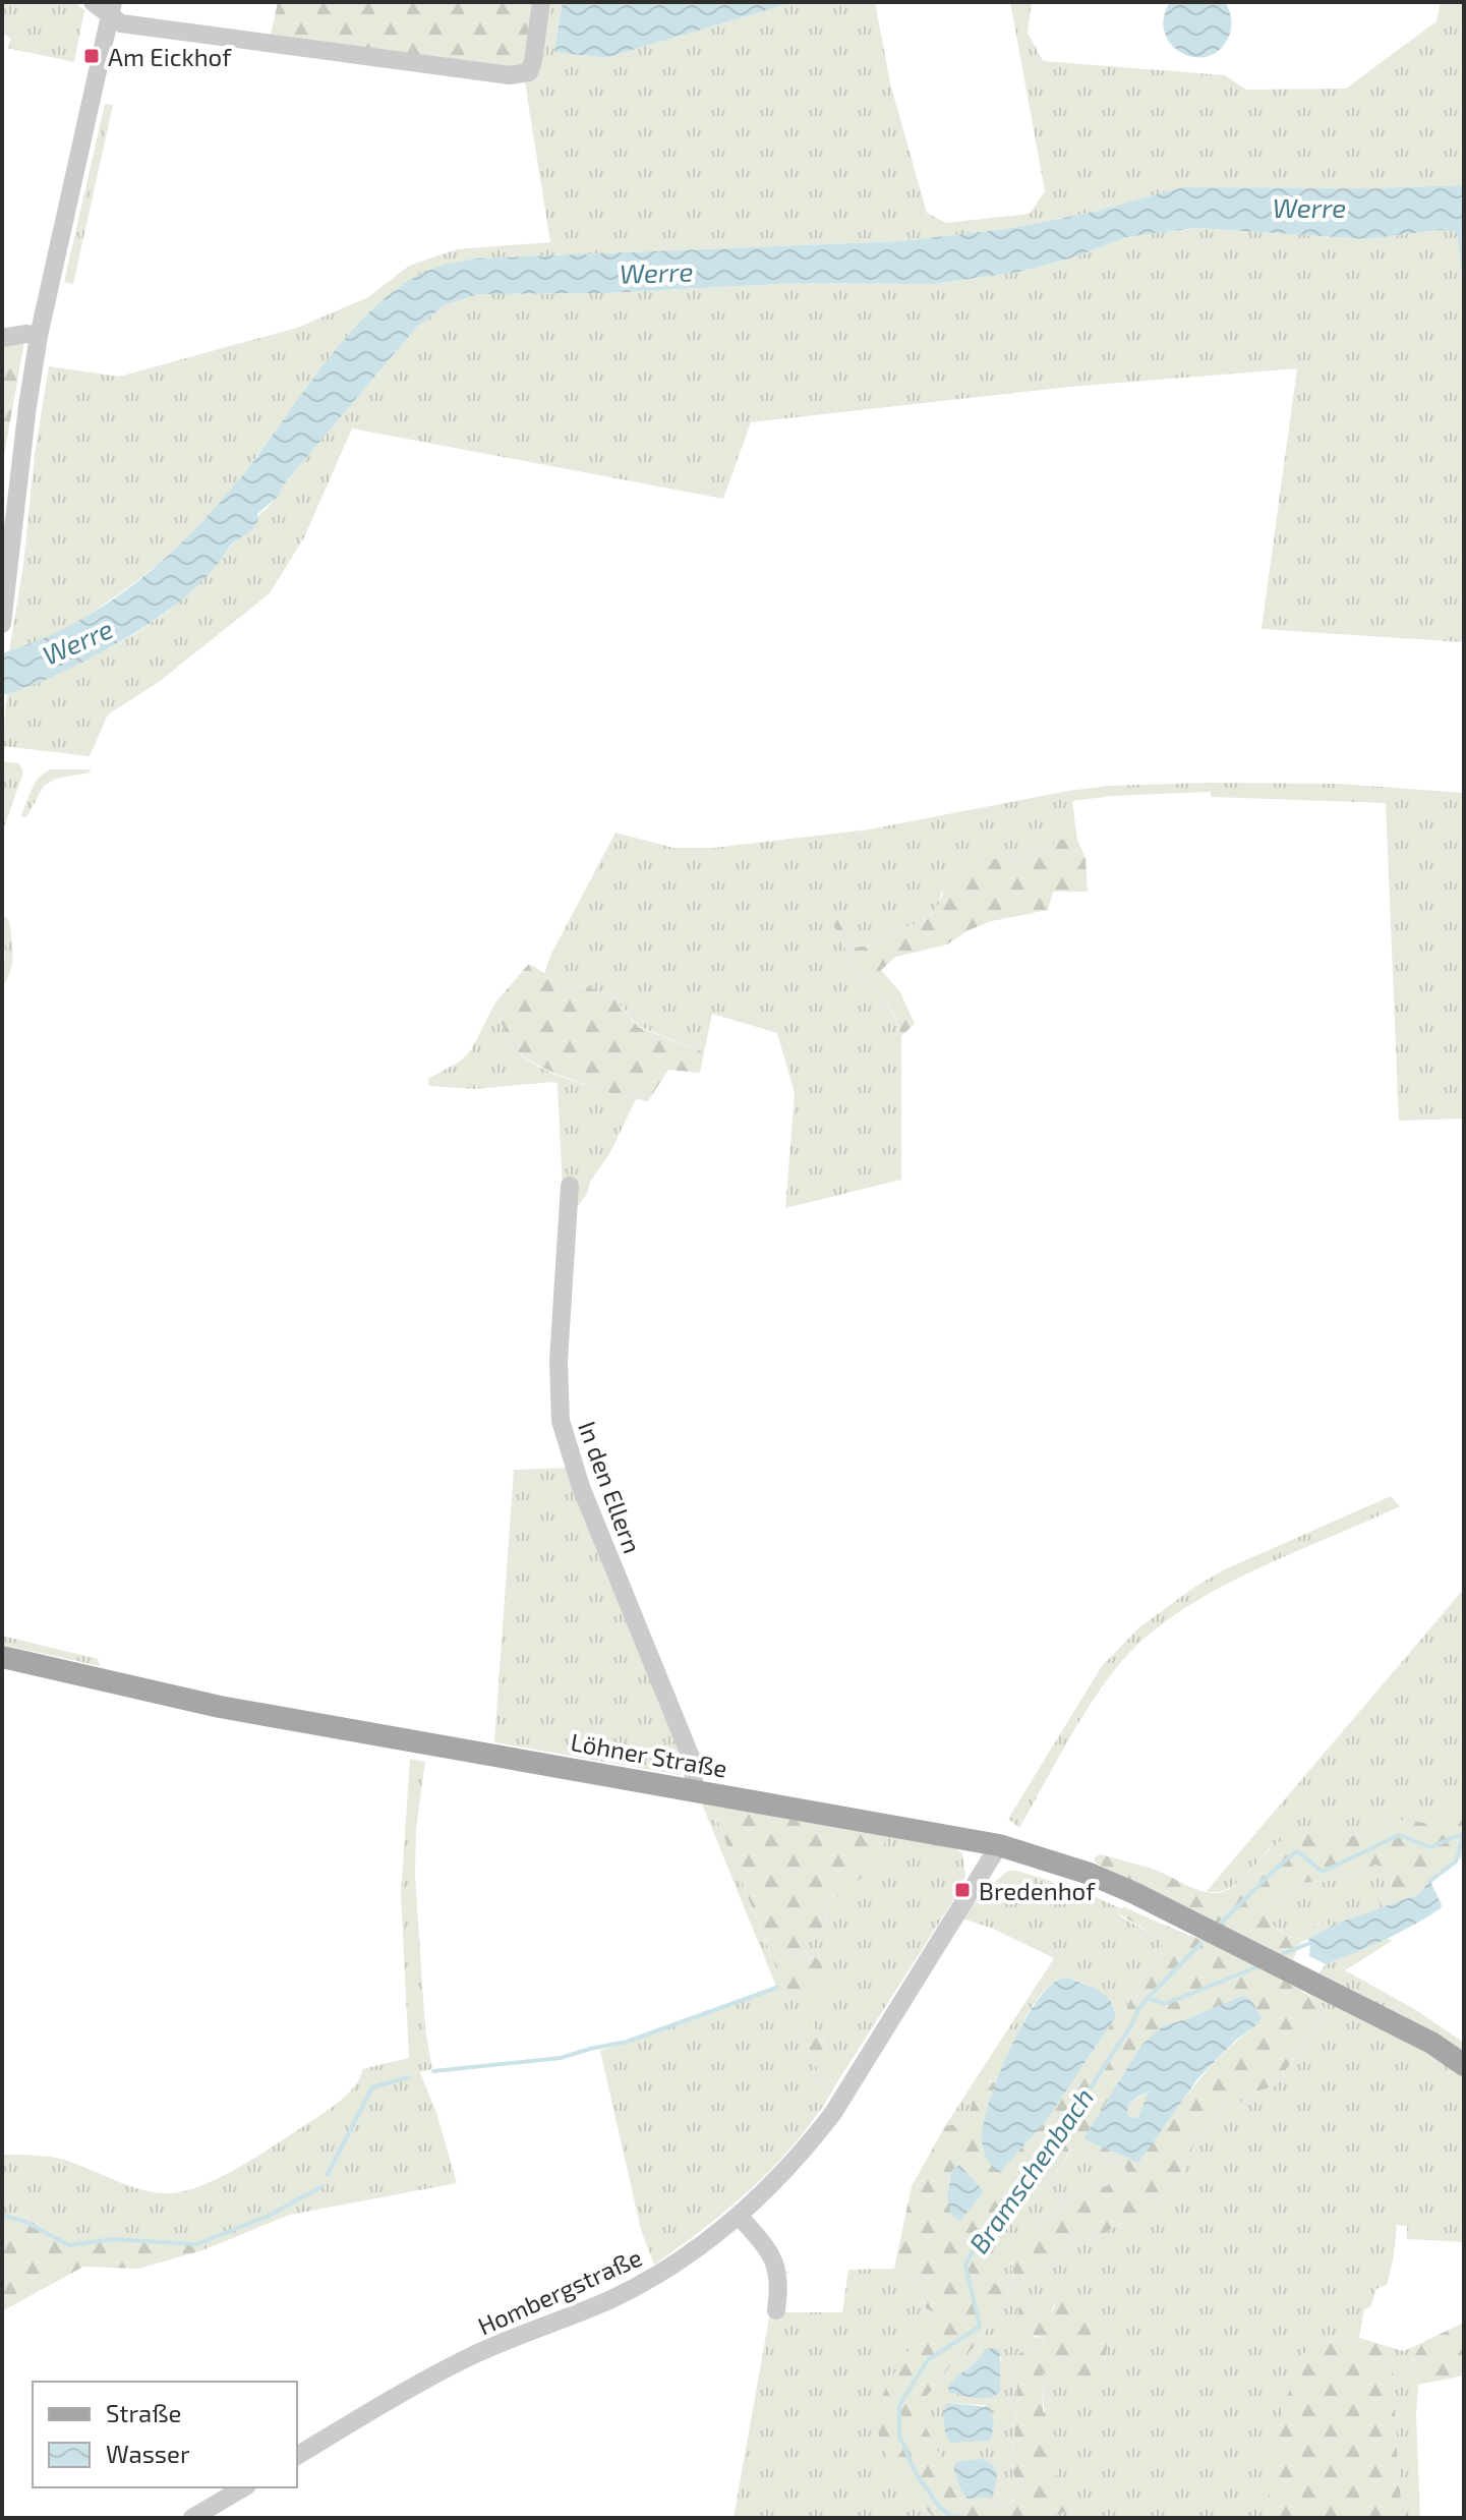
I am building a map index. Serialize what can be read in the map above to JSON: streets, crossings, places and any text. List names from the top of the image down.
{
  "streets": {
    "main road": ["Löhner Straße"],
    "street": ["In den Ellern", "Hombergstraße"]
  },
  "crossings": [
    ["In den Ellern", "Löhner Straße"],
    ["Löhner Straße", "Hombergstraße"]
  ],
  "water": ["Werre", "Bramschenbach"],
  "places": {
    "transit": ["Am Eickhof", "Bredenhof"]
  },
  "legend": ["Straße", "Wasser"]
}
